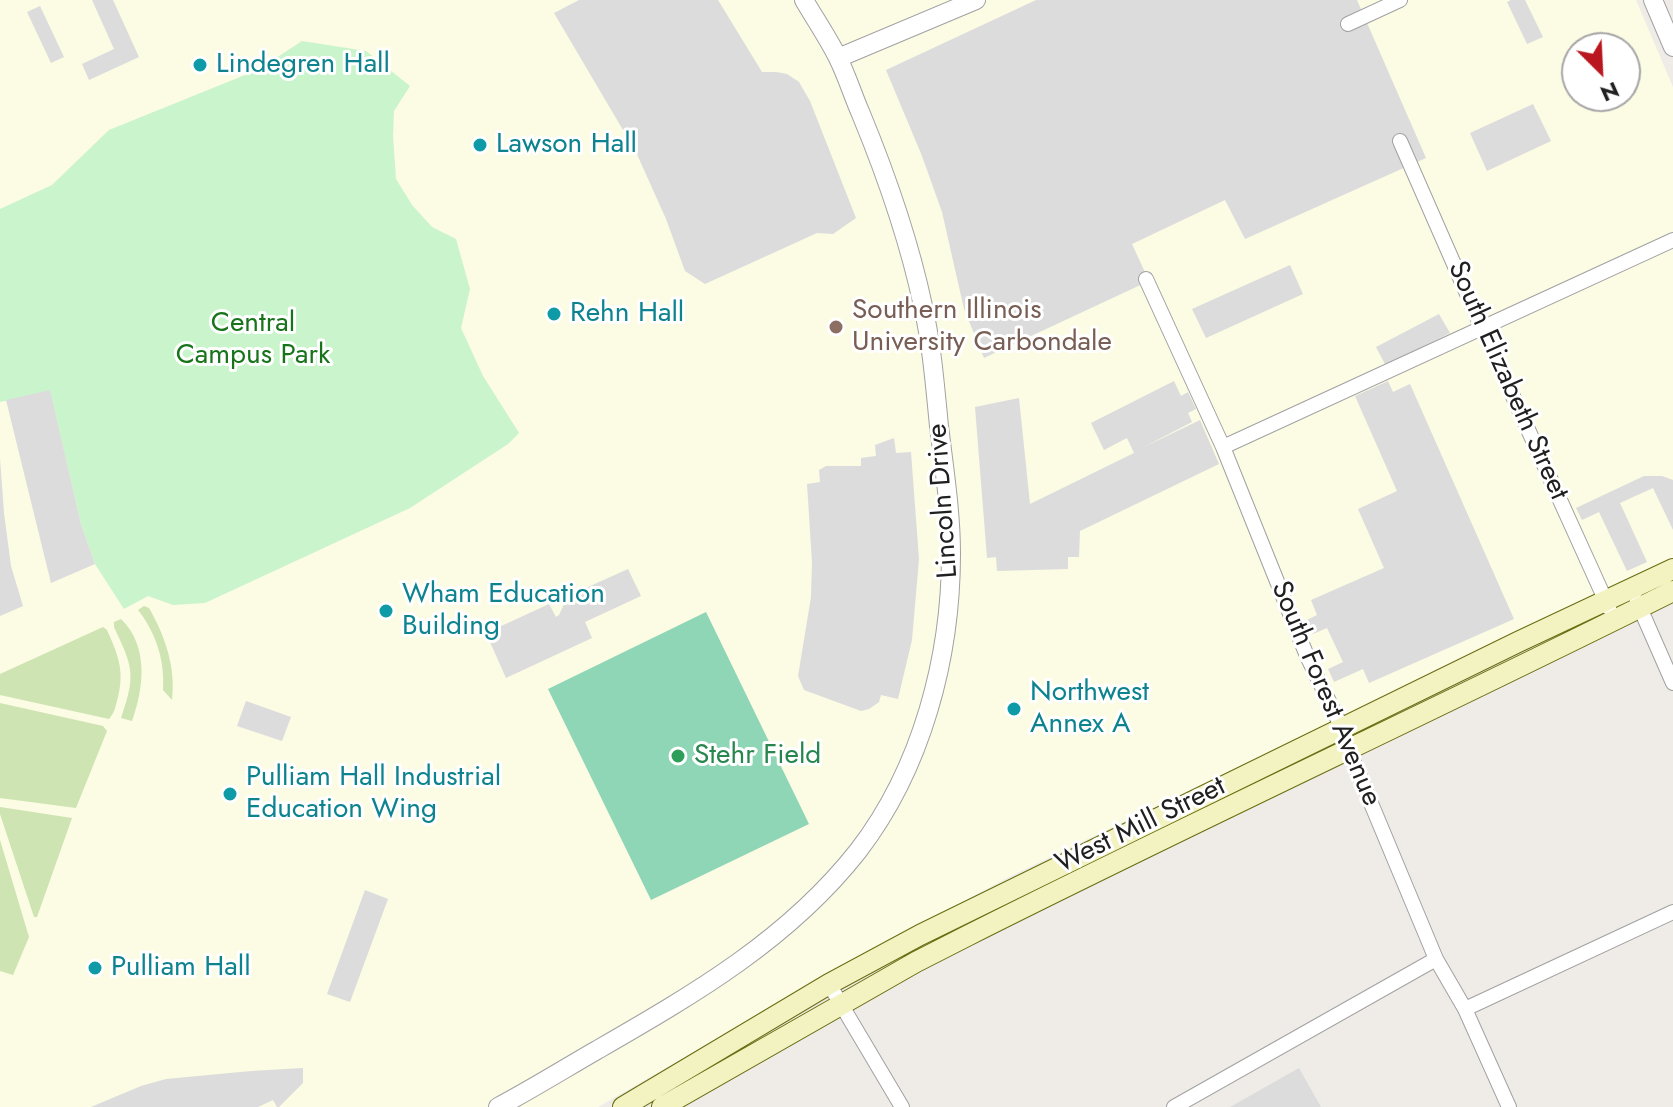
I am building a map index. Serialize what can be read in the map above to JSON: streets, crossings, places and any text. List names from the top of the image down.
{
  "streets": {
    "main road": ["West Mill Street"],
    "street": ["South Elizabeth Street", "Lincoln Drive", "South Forest Avenue"]
  },
  "crossings": [
    ["South Elizabeth Street", "West Mill Street"],
    ["South Forest Avenue", "West Mill Street"]
  ],
  "parks": ["Central Campus Park"],
  "places": [
    "Lindegren Hall",
    "Lawson Hall",
    "Rehn Hall",
    "Southern Illinois University Carbondale",
    "Wham Education Building",
    "Northwest Annex A",
    "Stehr Field",
    "Pulliam Hall Industrial Education Wing",
    "Pulliam Hall"
  ],
  "north": "bottom right"
}
